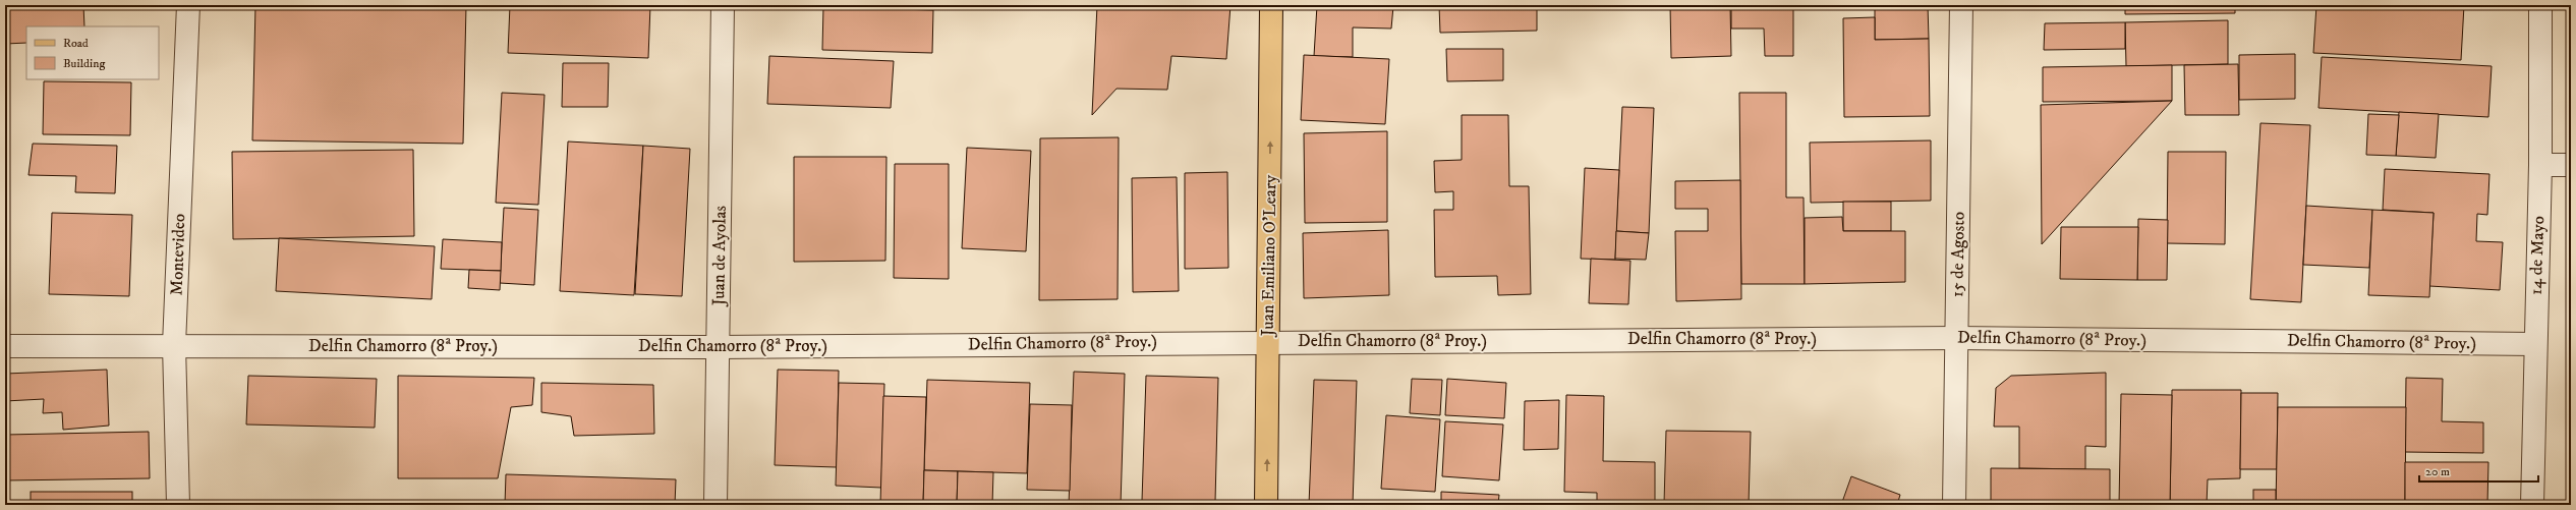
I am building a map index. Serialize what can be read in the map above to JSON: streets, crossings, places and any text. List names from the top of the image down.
{
  "streets": {
    "main road": ["Juan Emiliano O'Leary"],
    "street": [
      "Montevideo",
      "15 de Agosto",
      "Juan de Ayolas",
      "14 de Mayo",
      "Delfin Chamorro (8ª Proy.)"
    ]
  },
  "crossings": [
    ["Montevideo", "Delfin Chamorro (8ª Proy.)"],
    ["15 de Agosto", "Delfin Chamorro (8ª Proy.)"],
    ["Juan de Ayolas", "Delfin Chamorro (8ª Proy.)"],
    ["Juan Emiliano O'Leary", "Delfin Chamorro (8ª Proy.)"],
    ["14 de Mayo", "Delfin Chamorro (8ª Proy.)"]
  ],
  "one_way": ["Juan Emiliano O'Leary"],
  "legend": ["Road", "Building"],
  "scale_bar": "20 m"
}
